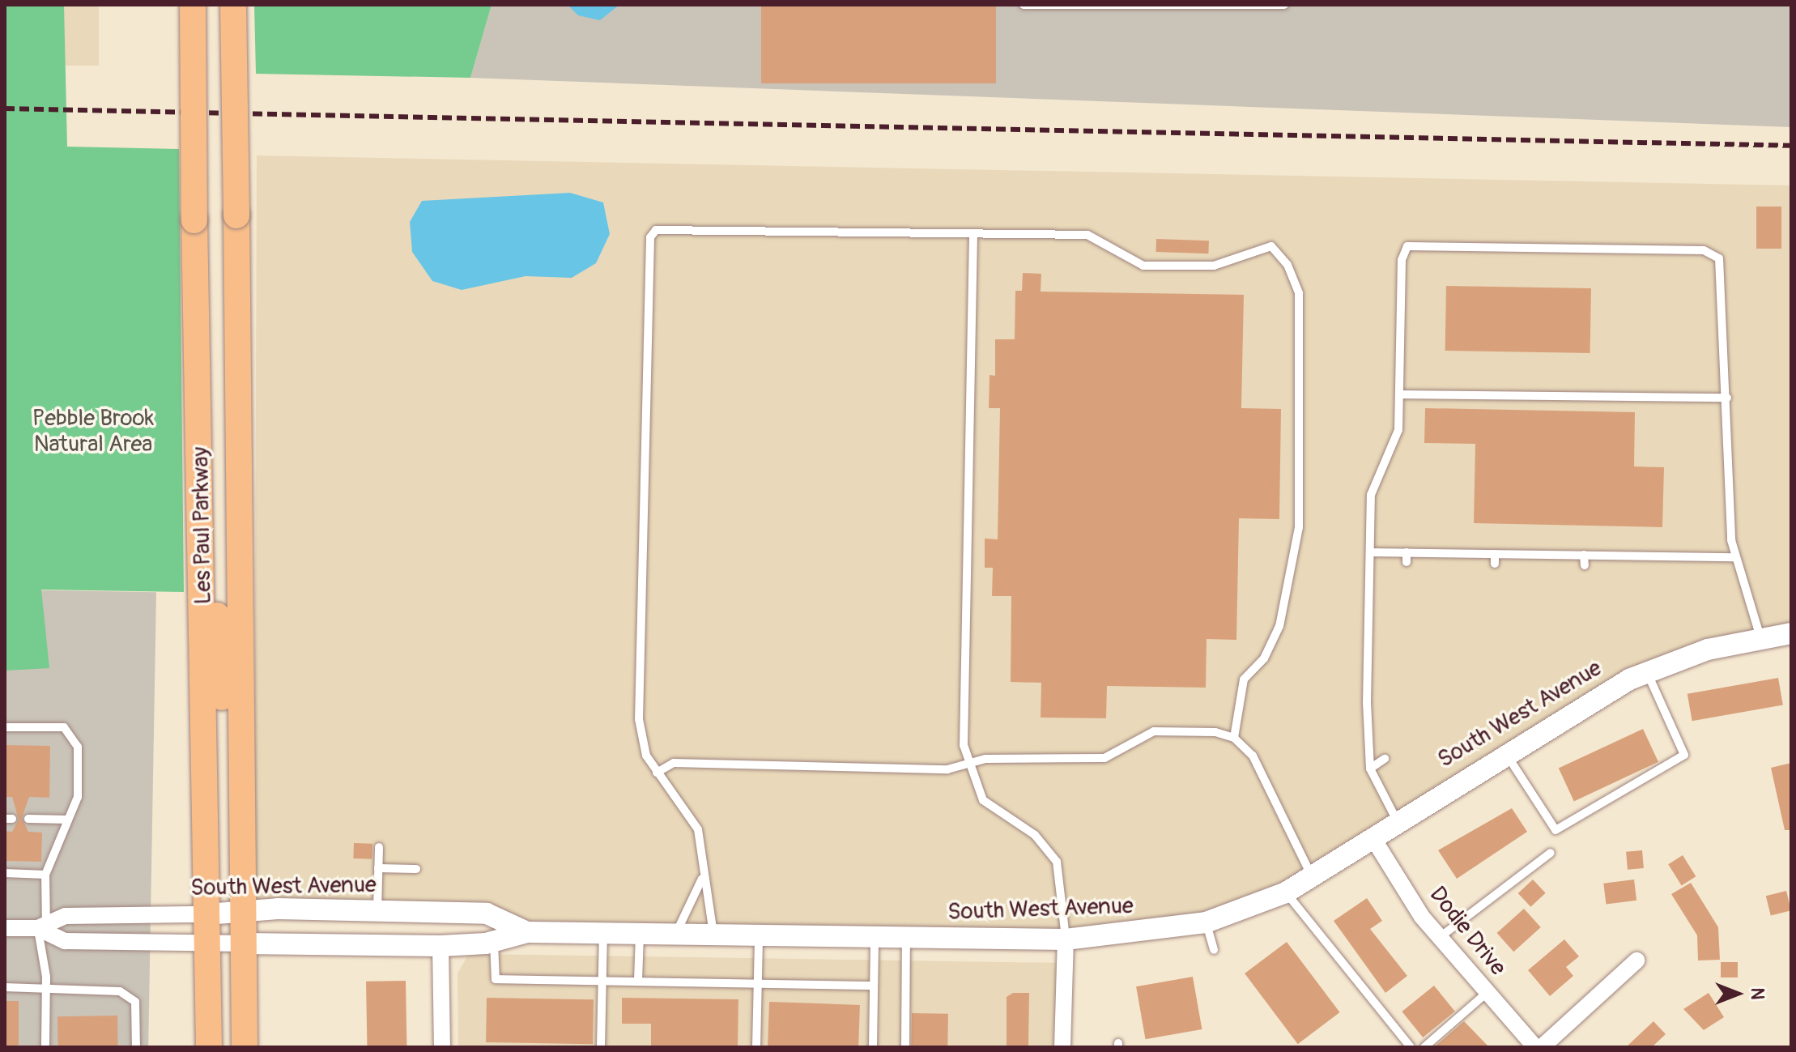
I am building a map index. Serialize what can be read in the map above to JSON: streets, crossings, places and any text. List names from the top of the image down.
{
  "streets": {
    "main road": ["Les Paul Parkway"],
    "street": ["South West Avenue", "Dodie Drive"]
  },
  "crossings": [
    ["Les Paul Parkway", "South West Avenue"],
    ["South West Avenue", "Dodie Drive"]
  ],
  "parks": ["Pebble Brook Natural Area"],
  "north": "right"
}
